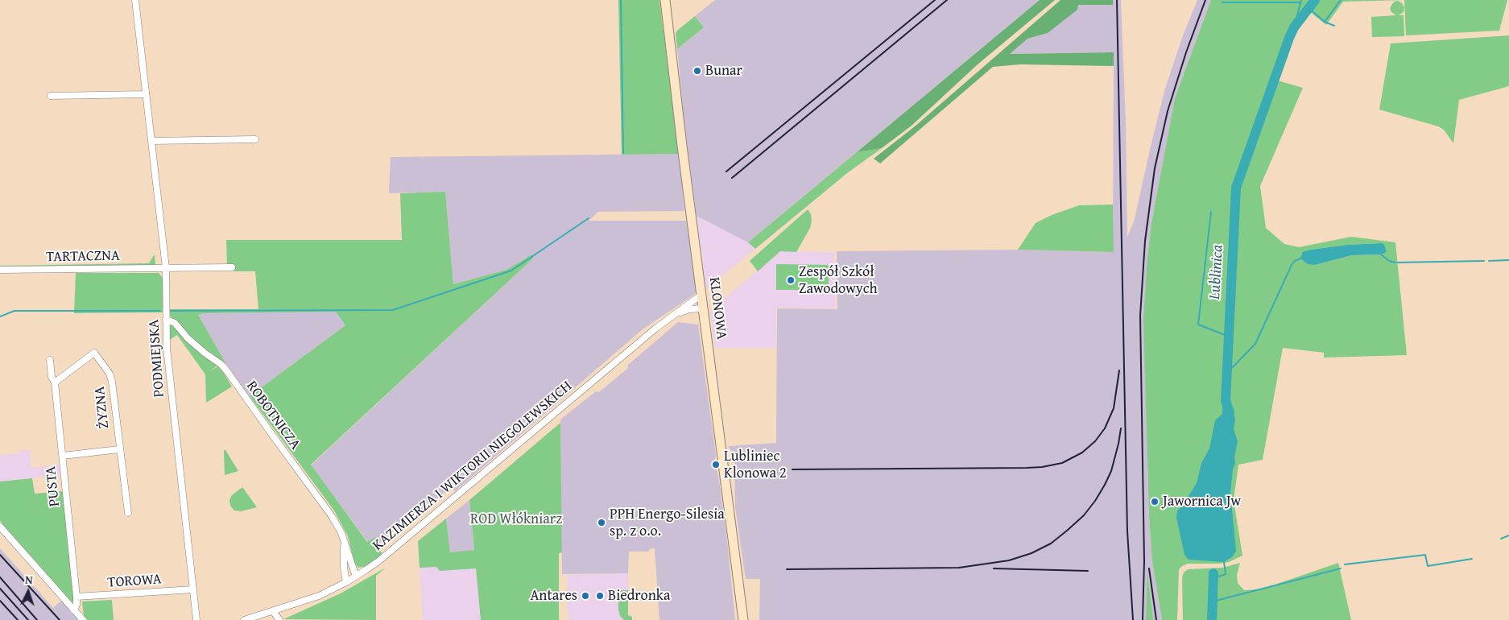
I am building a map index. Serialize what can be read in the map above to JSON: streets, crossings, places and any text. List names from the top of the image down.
{
  "streets": {
    "street": [
      "TARTACZNA",
      "KLONOWA",
      "PODMIEJSKA",
      "ŻYZNA",
      "ROBOTNICZA",
      "KAZIMIERZA I WIKTORII NIEGOLEWSKICH",
      "PUSTA",
      "TOROWA"
    ]
  },
  "crossings": [
    ["TARTACZNA", "PODMIEJSKA"],
    ["KLONOWA", "KAZIMIERZA I WIKTORII NIEGOLEWSKICH"],
    ["PODMIEJSKA", "ROBOTNICZA"],
    ["PODMIEJSKA", "TOROWA"],
    ["ŻYZNA", "PUSTA"],
    ["ROBOTNICZA", "KAZIMIERZA I WIKTORII NIEGOLEWSKICH"],
    ["PUSTA", "TOROWA"]
  ],
  "water": ["Lublinica"],
  "parks": ["ROD Włókniarz"],
  "places": [
    "Bunar",
    "Zespół Szkół Zawodowych",
    "Lubliniec Klonowa 2",
    "Jawornica Jw",
    "PPH Energo-Silesia sp. z o.o.",
    "Antares",
    "Biedronka"
  ],
  "north": "top"
}
